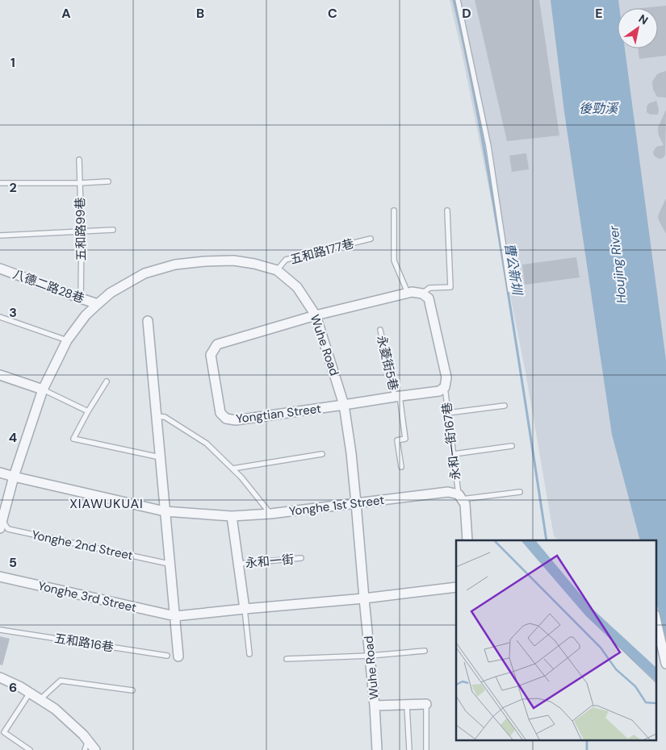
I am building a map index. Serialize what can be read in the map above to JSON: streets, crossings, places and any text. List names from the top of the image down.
{
  "streets": {
    "street": [
      "八德二路28巷",
      "Wuhe Road",
      "Yongtian Street",
      "Yonghe 1st Street",
      "永和一街",
      "Yonghe 3rd Street"
    ],
    "lane": [
      "五和路99巷",
      "五和路177巷",
      "永菱街5巷",
      "永和一街167巷",
      "Yonghe 2nd Street",
      "五和路16巷"
    ]
  },
  "crossings": [
    ["五和路99巷", "八德二路28巷"],
    ["五和路177巷", "Wuhe Road"],
    ["八德二路28巷", "Wuhe Road"],
    ["Wuhe Road", "Yongtian Street"],
    ["Wuhe Road", "Yonghe 1st Street"],
    ["Wuhe Road", "Yonghe 2nd Street"],
    ["Wuhe Road", "Yonghe 3rd Street"],
    ["永和一街167巷", "Yonghe 1st Street"],
    ["Yonghe 1st Street", "永和一街"],
    ["永和一街", "Yonghe 3rd Street"]
  ],
  "districts": ["XIAWUKUAI"],
  "water": ["後勁溪", "Houjing River", "曹公新圳"],
  "north": "top right",
  "grid": {
    "columns": [
      "A",
      "B",
      "C",
      "D",
      "E"
    ],
    "rows": [
      "1",
      "2",
      "3",
      "4",
      "5",
      "6"
    ]
  }
}
